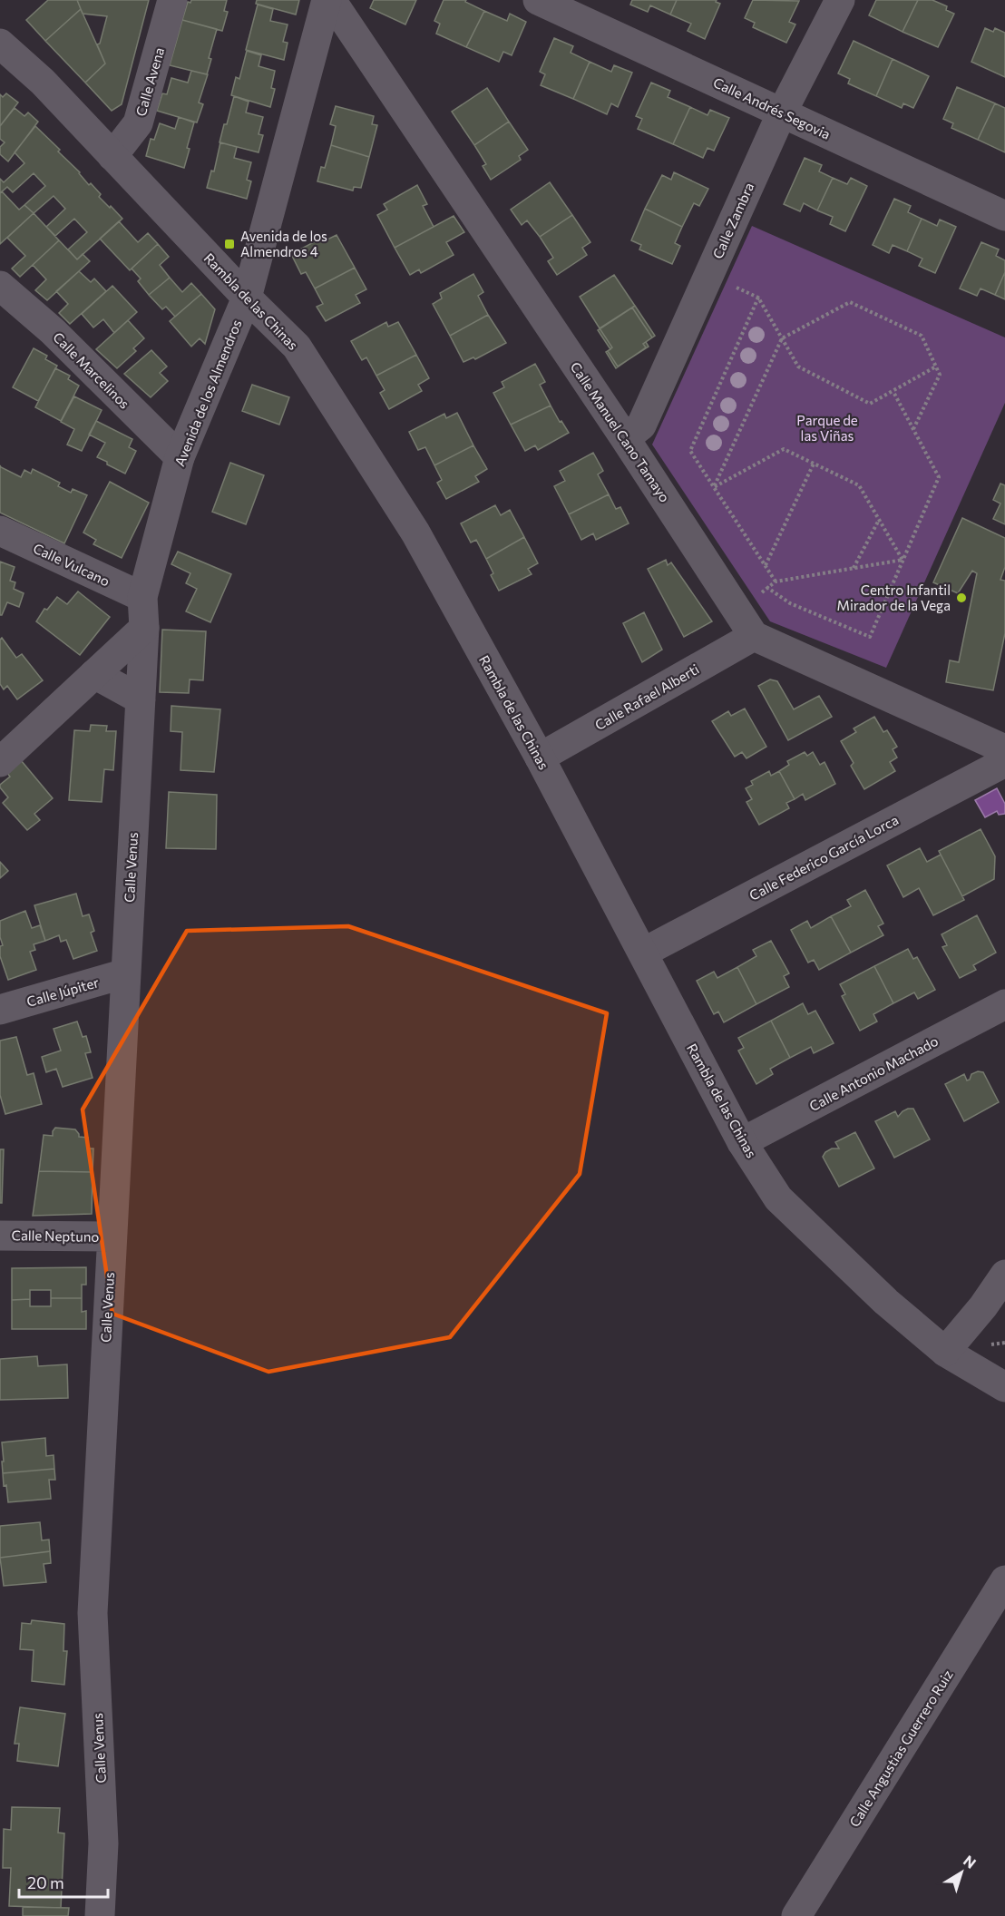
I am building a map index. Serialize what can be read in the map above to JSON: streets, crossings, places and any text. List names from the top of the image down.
{
  "streets": {
    "street": [
      "Calle Avena",
      "Calle Andrés Segovia",
      "Calle Zambra",
      "Rambla de las Chinas",
      "Calle Marcelinos",
      "Avenida de los Almendros",
      "Calle Manuel Cano Tamayo",
      "Calle Vulcano",
      "Calle Rafael Alberti",
      "Calle Federico García Lorca",
      "Calle Venus",
      "Calle Júpiter",
      "Calle Antonio Machado",
      "Calle Neptuno",
      "Calle Angustias Guerrero Ruiz"
    ]
  },
  "crossings": [
    ["Calle Avena", "Rambla de las Chinas"],
    ["Calle Andrés Segovia", "Calle Zambra"],
    ["Calle Zambra", "Calle Manuel Cano Tamayo"],
    ["Rambla de las Chinas", "Avenida de los Almendros"],
    ["Rambla de las Chinas", "Calle Rafael Alberti"],
    ["Rambla de las Chinas", "Calle Federico García Lorca"],
    ["Rambla de las Chinas", "Calle Antonio Machado"],
    ["Calle Marcelinos", "Avenida de los Almendros"],
    ["Avenida de los Almendros", "Calle Vulcano"],
    ["Avenida de los Almendros", "Calle Venus"],
    ["Calle Manuel Cano Tamayo", "Calle Rafael Alberti"],
    ["Calle Venus", "Calle Júpiter"],
    ["Calle Venus", "Calle Neptuno"]
  ],
  "parks": ["Parque de las Viñas"],
  "places": {
    "transit": ["Avenida de los Almendros 4"],
    "other": ["Centro Infantil Mirador de la Vega"]
  },
  "scale_bar": "20 m",
  "north": "top right"
}
